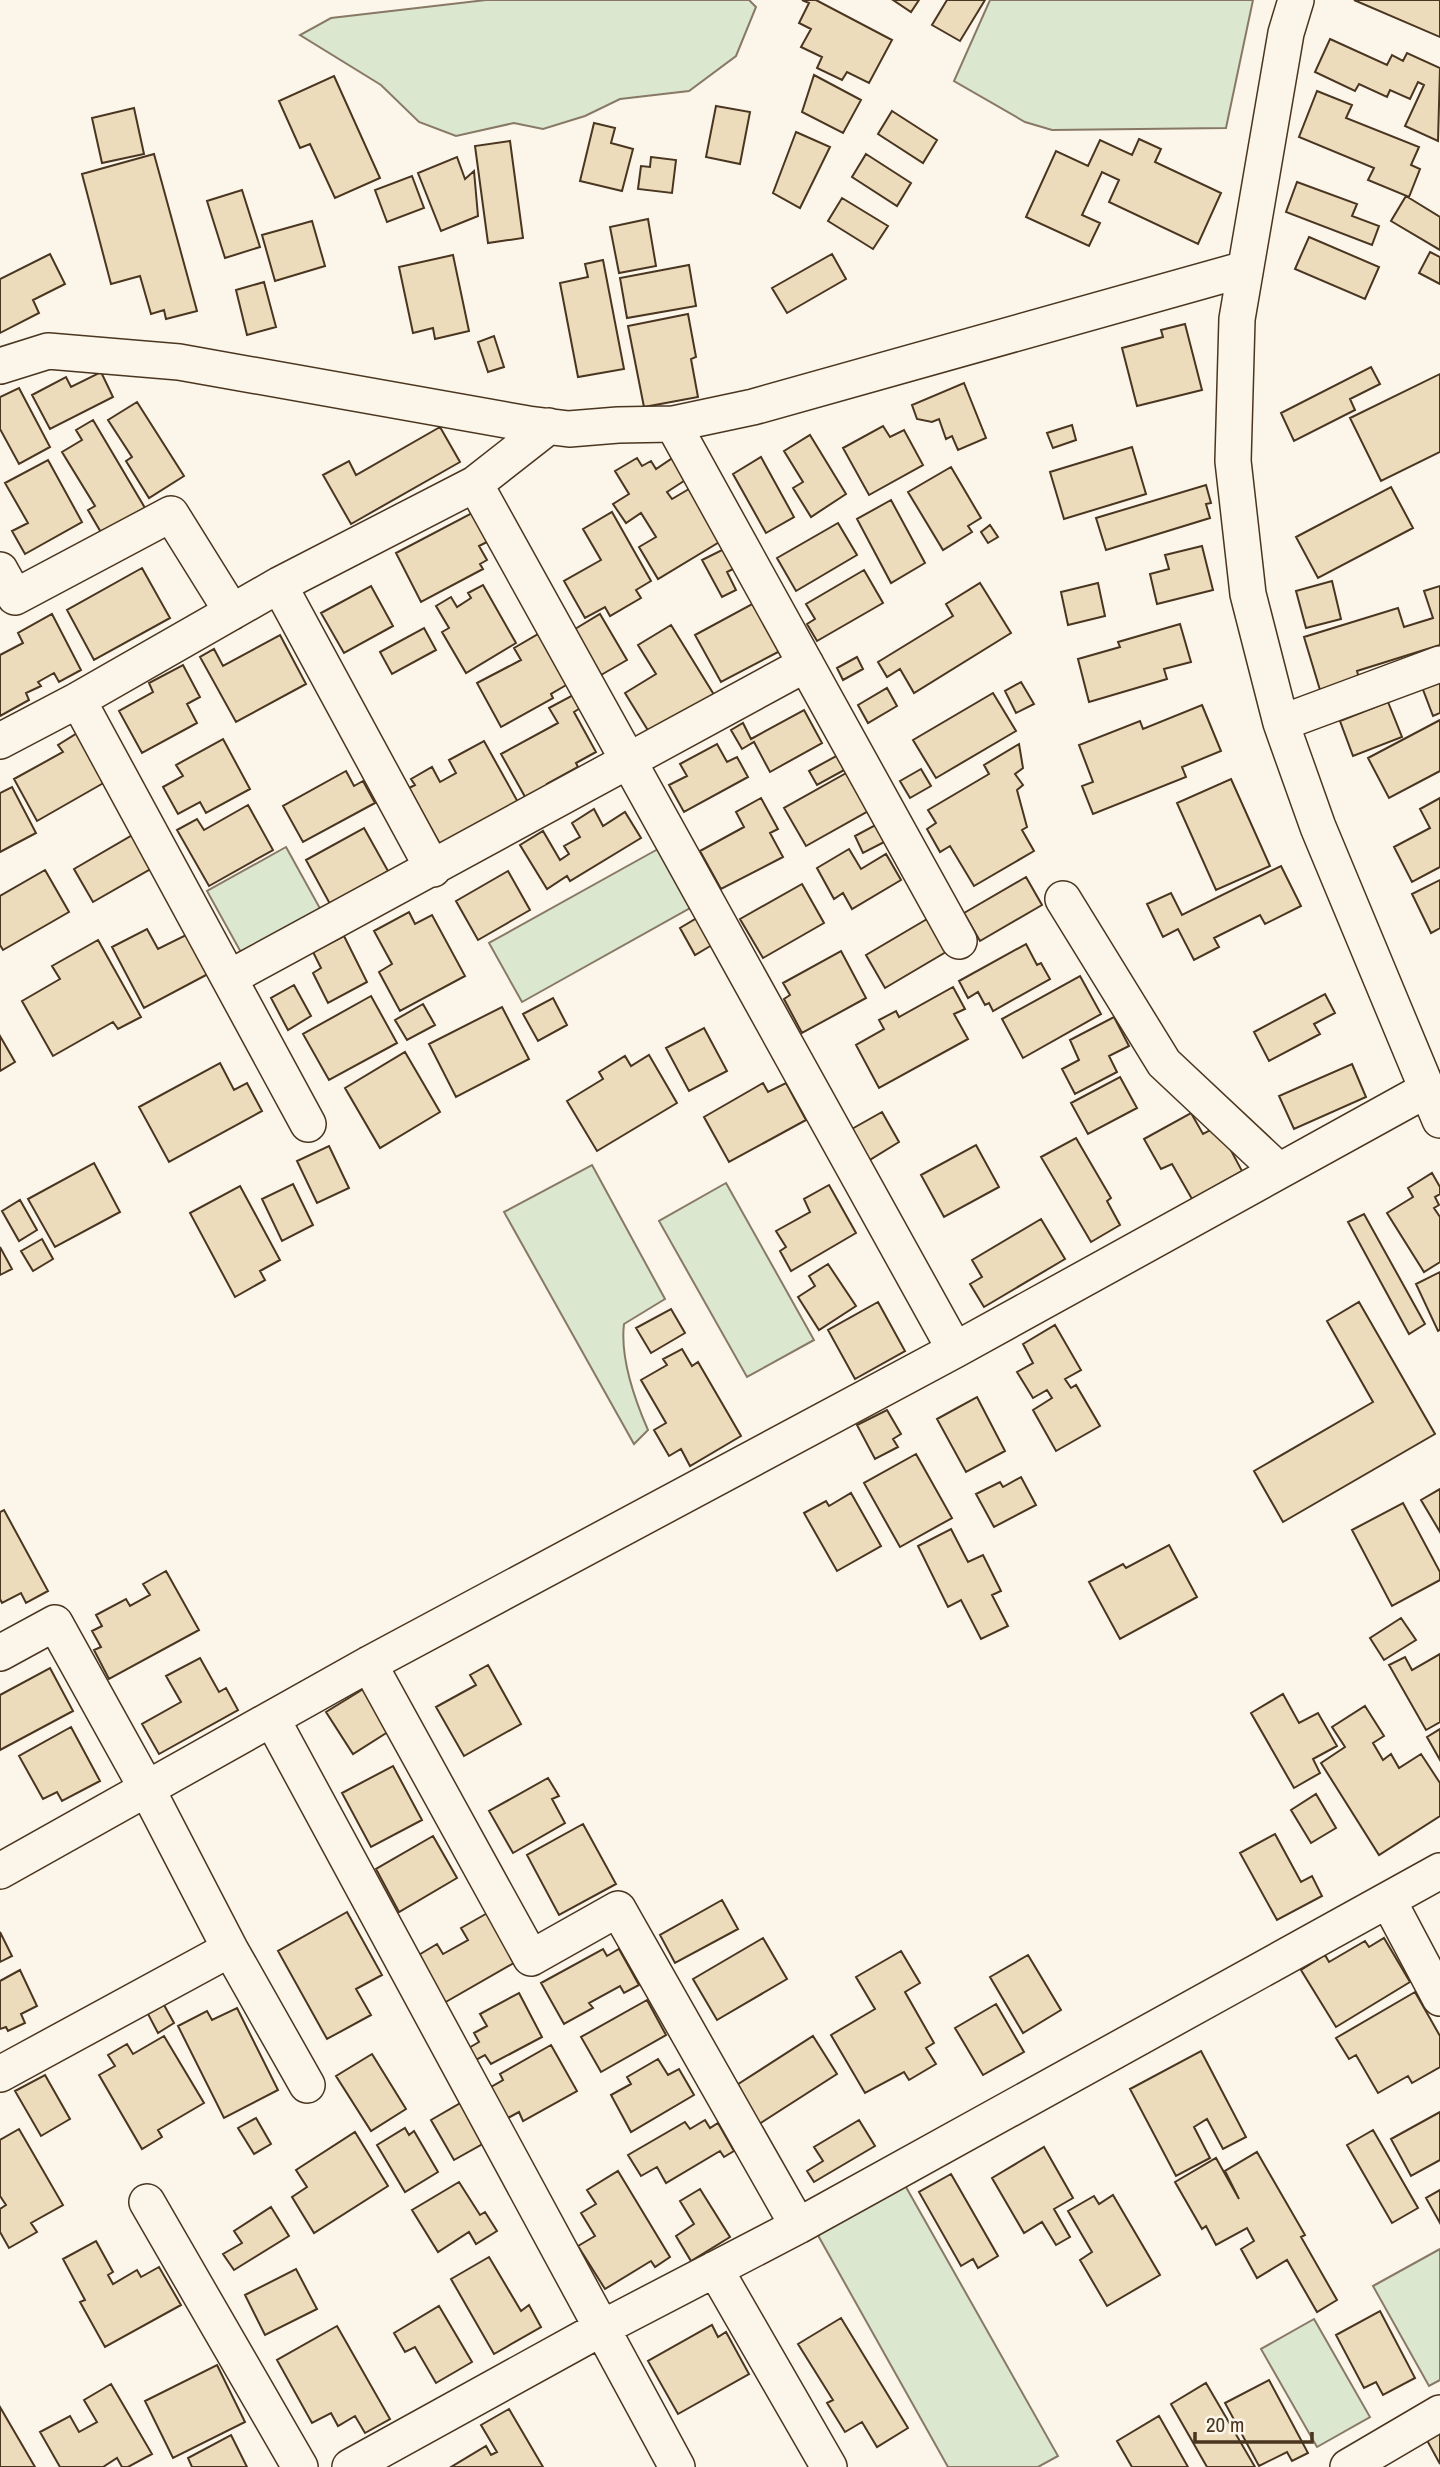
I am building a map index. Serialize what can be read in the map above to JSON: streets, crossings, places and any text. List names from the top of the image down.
{
  "scale_bar": "20 m"
}
